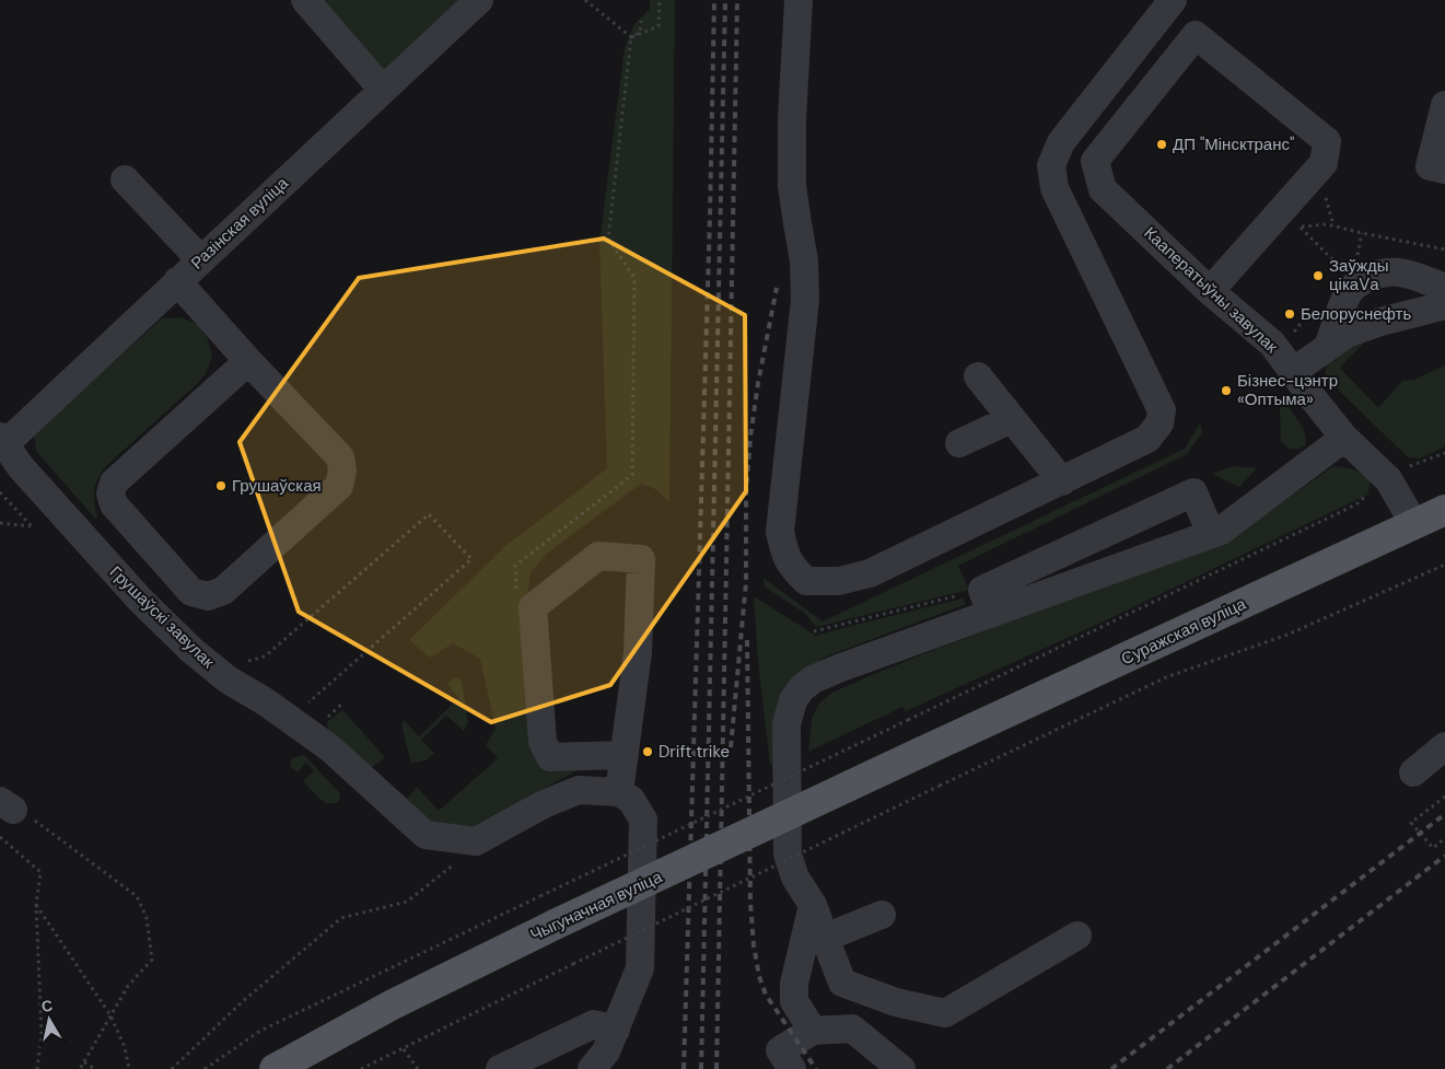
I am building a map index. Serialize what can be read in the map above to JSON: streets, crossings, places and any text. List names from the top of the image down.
{
  "streets": {
    "main road": ["Суражская вуліца", "Чыгуначная вуліца"],
    "street": ["Разінская вуліца", "Кааператыўны завулак", "Грушаўскі завулак"]
  },
  "crossings": [
    ["Разінская вуліца", "Грушаўскі завулак"],
    ["Кааператыўны завулак", "Суражская вуліца"],
    ["Суражская вуліца", "Чыгуначная вуліца"]
  ],
  "places": [
    "ДП \"Мінсктранс\"",
    "Заўжды цікаVа",
    "Белоруснефть",
    "Бізнес-цэнтр «Оптыма»",
    "Грушаўская",
    "Drift trike"
  ],
  "north": "top"
}
